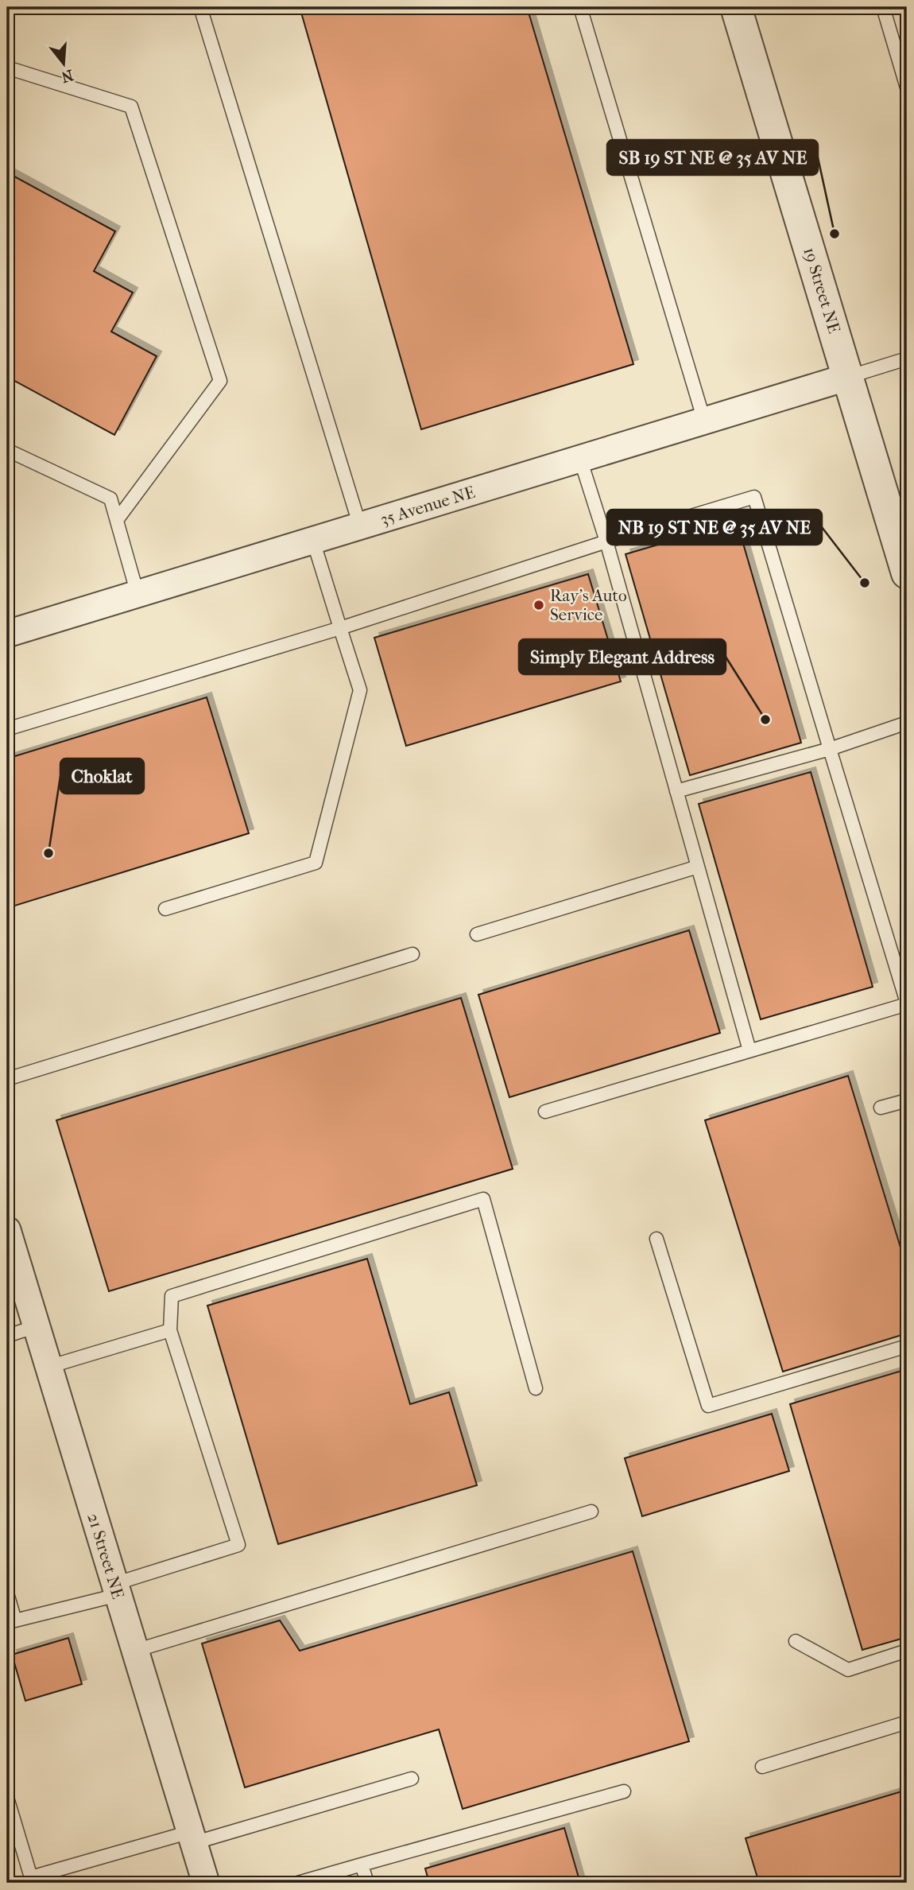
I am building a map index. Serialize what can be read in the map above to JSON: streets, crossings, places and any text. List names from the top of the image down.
{
  "streets": {
    "street": ["19 Street NE", "35 Avenue NE", "21 Street NE"]
  },
  "crossings": [
    ["19 Street NE", "35 Avenue NE"]
  ],
  "places": [
    "SB 19 ST NE @ 35 AV NE",
    "NB 19 ST NE @ 35 AV NE",
    "Ray's Auto Service",
    "Simply Elegant Address",
    "Choklat"
  ],
  "north": "bottom"
}
